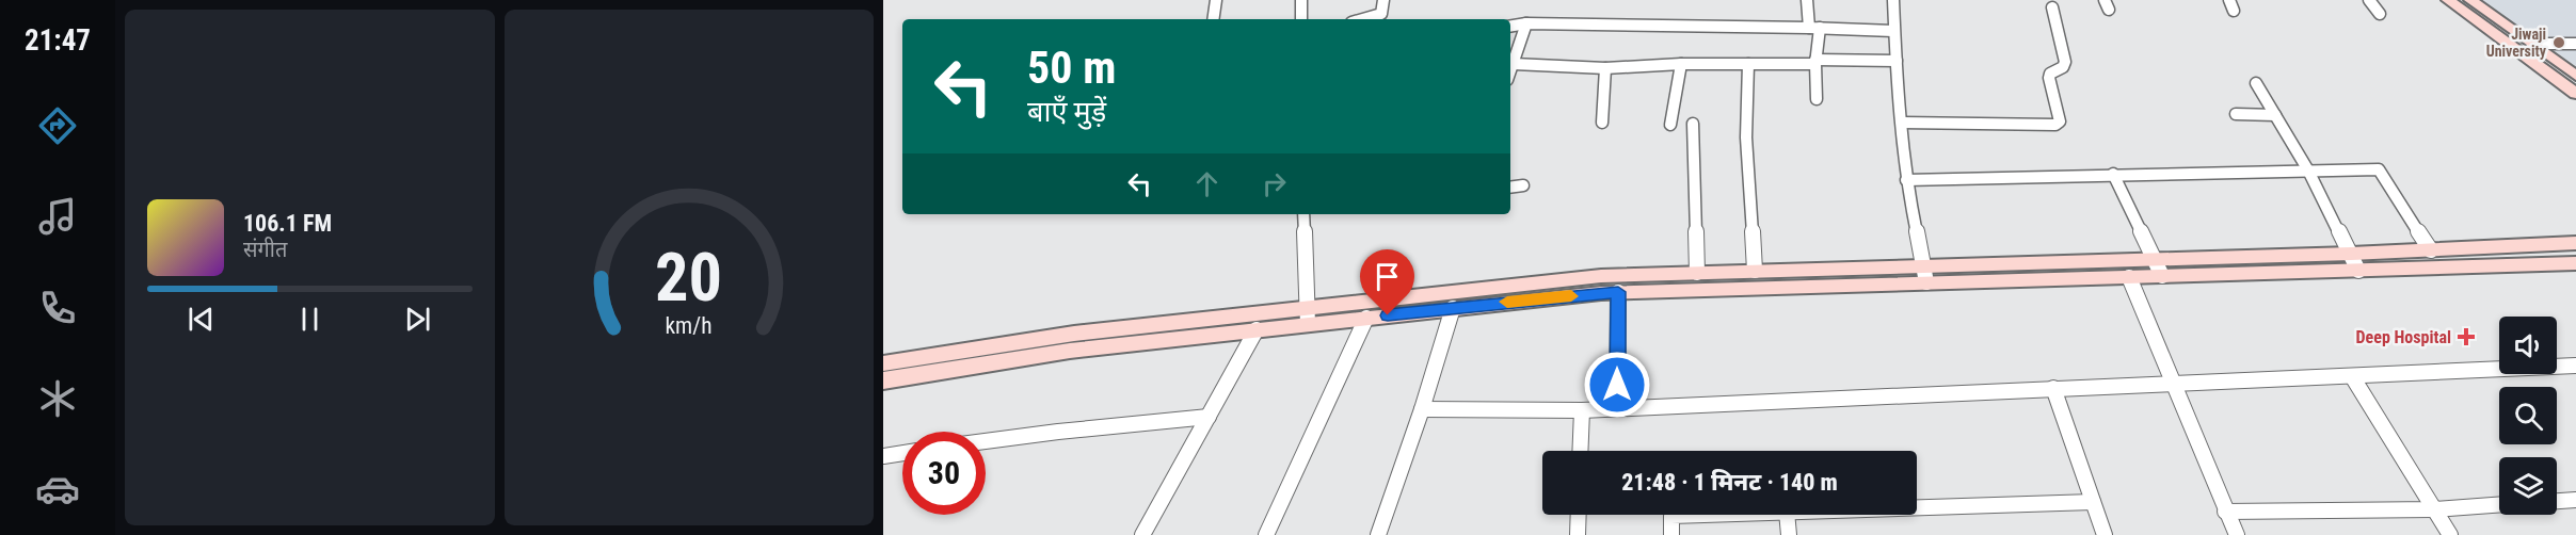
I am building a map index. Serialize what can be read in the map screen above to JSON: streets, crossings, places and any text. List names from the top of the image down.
{
  "places": {
    "other": ["Jiwaji University"],
    "health": ["Deep Hospital"]
  },
  "page": {
    "tabs": "21:47",
    "turn": ["50 m", "बाएँ मुड़ें"],
    "song": ["106.1 FM", "संगीत"],
    "limit": "30",
    "trip": "21:48 · 1 मिनट · 140 m",
    "gauge": ["20", "km/h"]
  }
}
